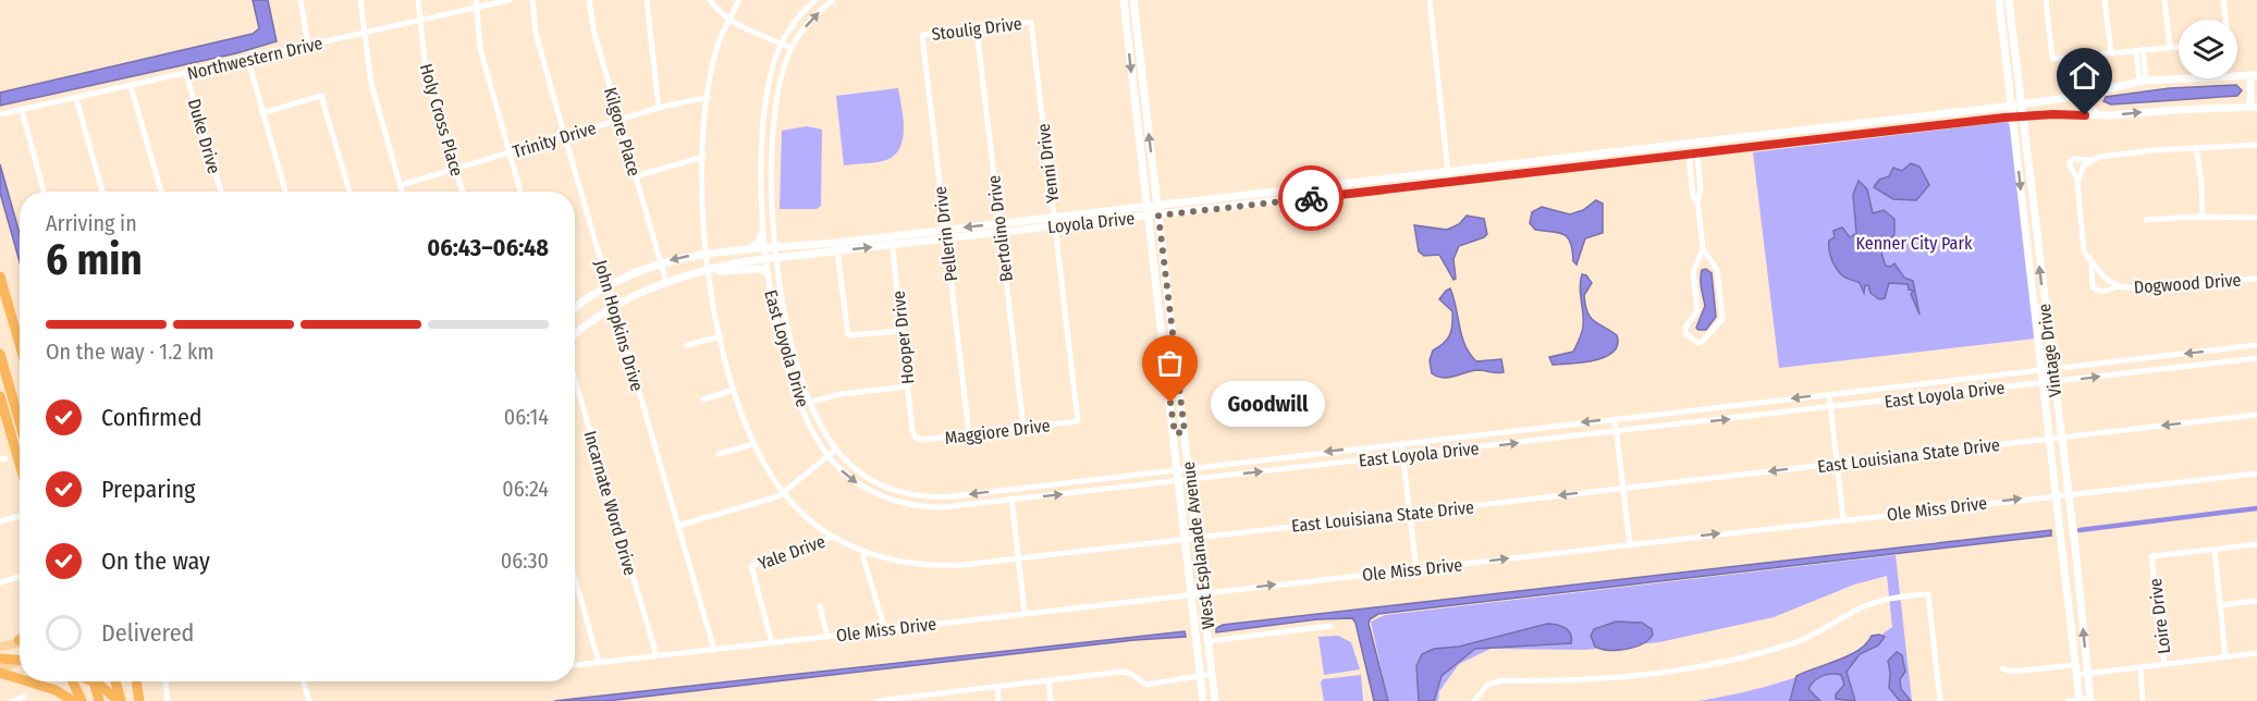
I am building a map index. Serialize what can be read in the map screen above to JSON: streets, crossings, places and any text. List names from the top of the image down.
{
  "streets": {
    "main road": ["Loyola Drive", "Vintage Drive", "West Esplanade Avenue"],
    "street": [
      "Stoulig Drive",
      "Northwestern Drive",
      "Holy Cross Place",
      "Kilgore Place",
      "Duke Drive",
      "Trinity Drive",
      "Yenni Drive",
      "Bertolino Drive",
      "Pellerin Drive",
      "Dogwood Drive",
      "John Hopkins Drive",
      "Hooper Drive",
      "East Loyola Drive",
      "Maggiore Drive",
      "East Louisiana State Drive",
      "Incarnate Word Drive",
      "Ole Miss Drive",
      "Yale Drive",
      "Loire Drive"
    ]
  },
  "crossings": [
    ["Stoulig Drive", "Yenni Drive"],
    ["Stoulig Drive", "Bertolino Drive"],
    ["Stoulig Drive", "Pellerin Drive"],
    ["Northwestern Drive", "Holy Cross Place"],
    ["Northwestern Drive", "Duke Drive"],
    ["Holy Cross Place", "Trinity Drive"],
    ["Kilgore Place", "Trinity Drive"],
    ["Kilgore Place", "Loyola Drive"],
    ["Trinity Drive", "John Hopkins Drive"],
    ["Trinity Drive", "East Louisiana State Drive"],
    ["Yenni Drive", "Loyola Drive"],
    ["Yenni Drive", "Maggiore Drive"],
    ["Loyola Drive", "Bertolino Drive"],
    ["Loyola Drive", "Pellerin Drive"],
    ["Loyola Drive", "John Hopkins Drive"],
    ["Loyola Drive", "Hooper Drive"],
    ["Loyola Drive", "East Loyola Drive"],
    ["Loyola Drive", "Vintage Drive"],
    ["Loyola Drive", "East Louisiana State Drive"],
    ["Loyola Drive", "West Esplanade Avenue"],
    ["Bertolino Drive", "Maggiore Drive"],
    ["Pellerin Drive", "Maggiore Drive"],
    ["John Hopkins Drive", "Ole Miss Drive"],
    ["Hooper Drive", "Maggiore Drive"],
    ["East Loyola Drive", "Vintage Drive"],
    ["East Loyola Drive", "West Esplanade Avenue"],
    ["Vintage Drive", "East Louisiana State Drive"],
    ["Vintage Drive", "Ole Miss Drive"],
    ["East Louisiana State Drive", "West Esplanade Avenue"],
    ["East Louisiana State Drive", "Yale Drive"],
    ["Incarnate Word Drive", "Ole Miss Drive"],
    ["Ole Miss Drive", "West Esplanade Avenue"],
    ["Ole Miss Drive", "Yale Drive"]
  ],
  "one_way": ["Ole Miss Drive"],
  "parks": ["Kenner City Park"],
  "places": ["Goodwill"],
  "page": {
    "heading": ["6 min", "Arriving in", "06:43–06:48"],
    "bar": "On the way · 1.2 km",
    "bubble": "Goodwill",
    "list": [
      ["Confirmed", "06:14"],
      ["Preparing", "06:24"],
      ["On the way", "06:30"],
      "Delivered"
    ]
  }
}
